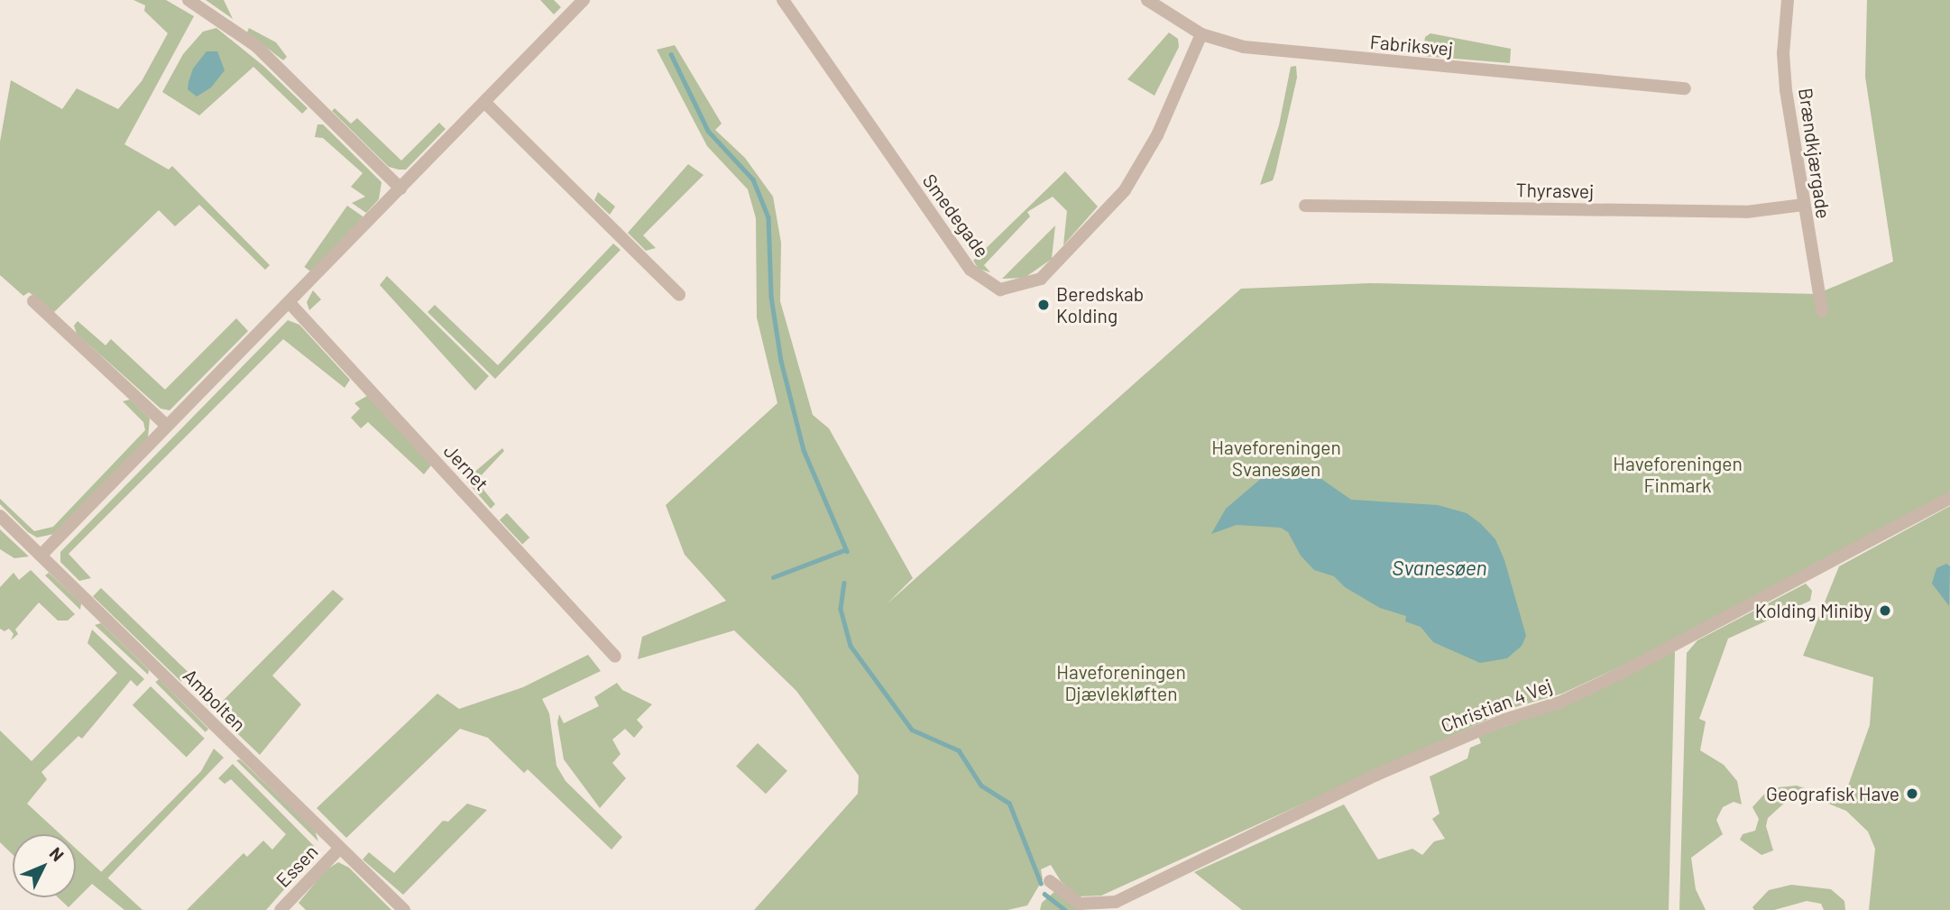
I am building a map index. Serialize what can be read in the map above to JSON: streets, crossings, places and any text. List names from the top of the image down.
{
  "streets": {
    "street": [
      "Fabriksvej",
      "Brændkjærgade",
      "Thyrasvej",
      "Smedegade",
      "Jernet",
      "Ambolten",
      "Christian 4 Vej",
      "Essen"
    ]
  },
  "crossings": [
    ["Fabriksvej", "Smedegade"],
    ["Brændkjærgade", "Thyrasvej"],
    ["Ambolten", "Essen"]
  ],
  "water": ["Svanesøen"],
  "parks": ["Haveforeningen Svanesøen", "Haveforeningen Finmark", "Haveforeningen Djævlekløften"],
  "places": ["Beredskab Kolding", "Kolding Miniby", "Geografisk Have"],
  "north": "top right"
}
